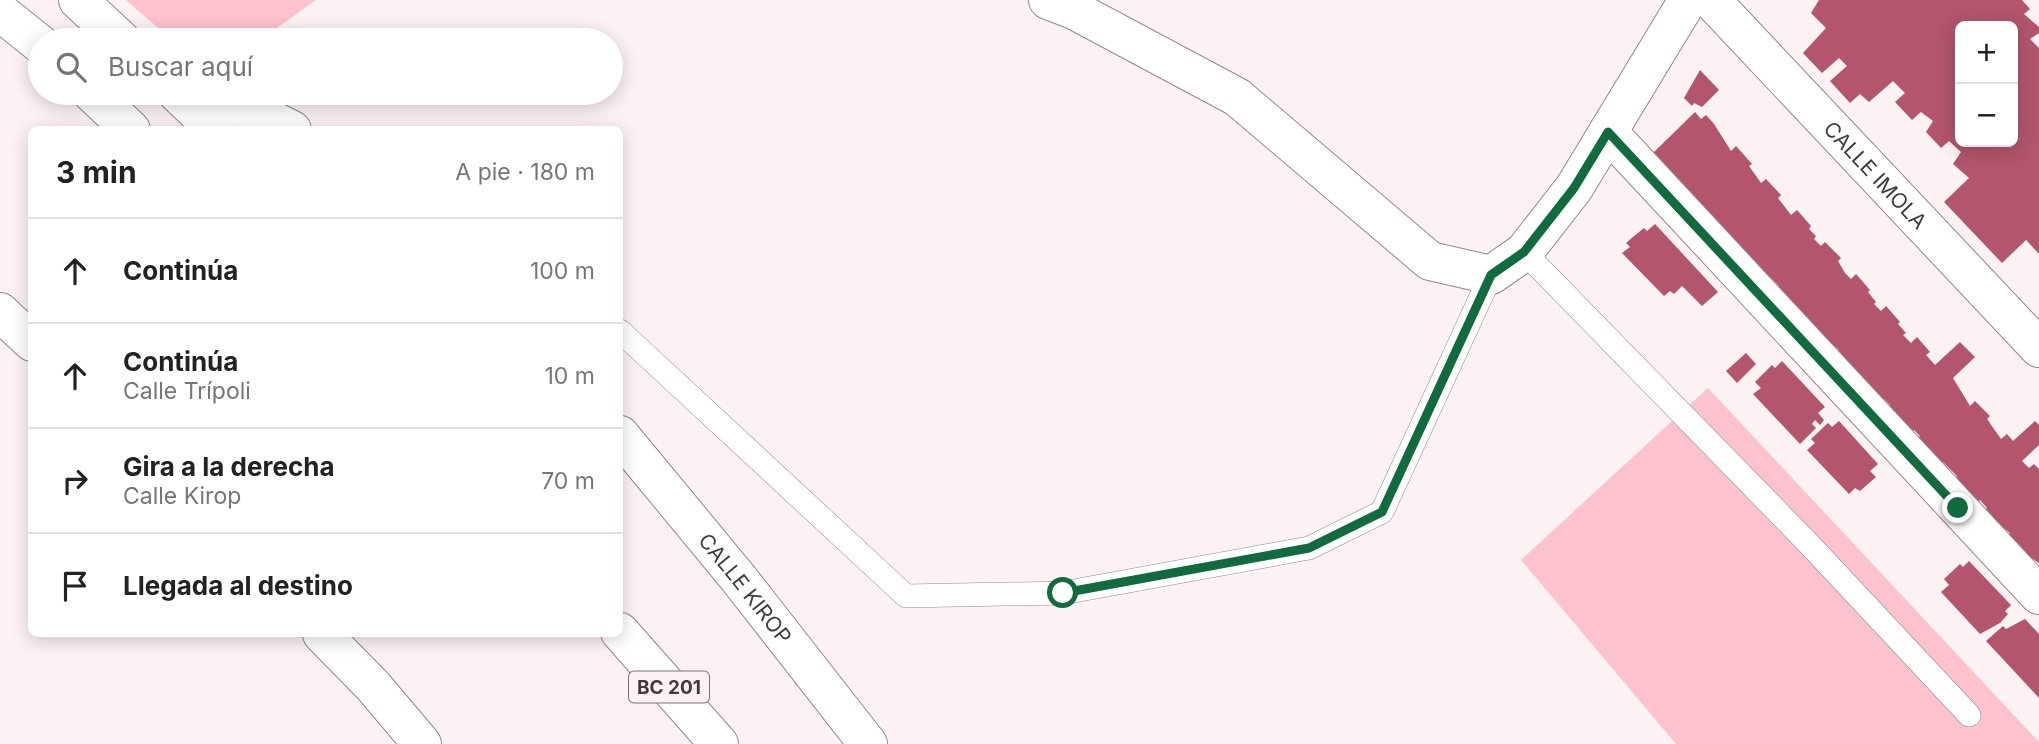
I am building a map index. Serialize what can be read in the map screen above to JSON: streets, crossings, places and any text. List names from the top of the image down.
{
  "streets": {
    "main road": ["CALLE IMOLA", "CALLE KIROP", "BC 201"]
  },
  "page": {
    "map_buttons": ["+", "−"],
    "search": "Buscar aquí",
    "heading": ["3 min", "A pie · 180 m"],
    "list": [
      ["Continúa", "100 m"],
      ["Continúa", "Calle Trípoli", "10 m"],
      ["Gira a la derecha", "Calle Kirop", "70 m"],
      "Llegada al destino"
    ]
  }
}
